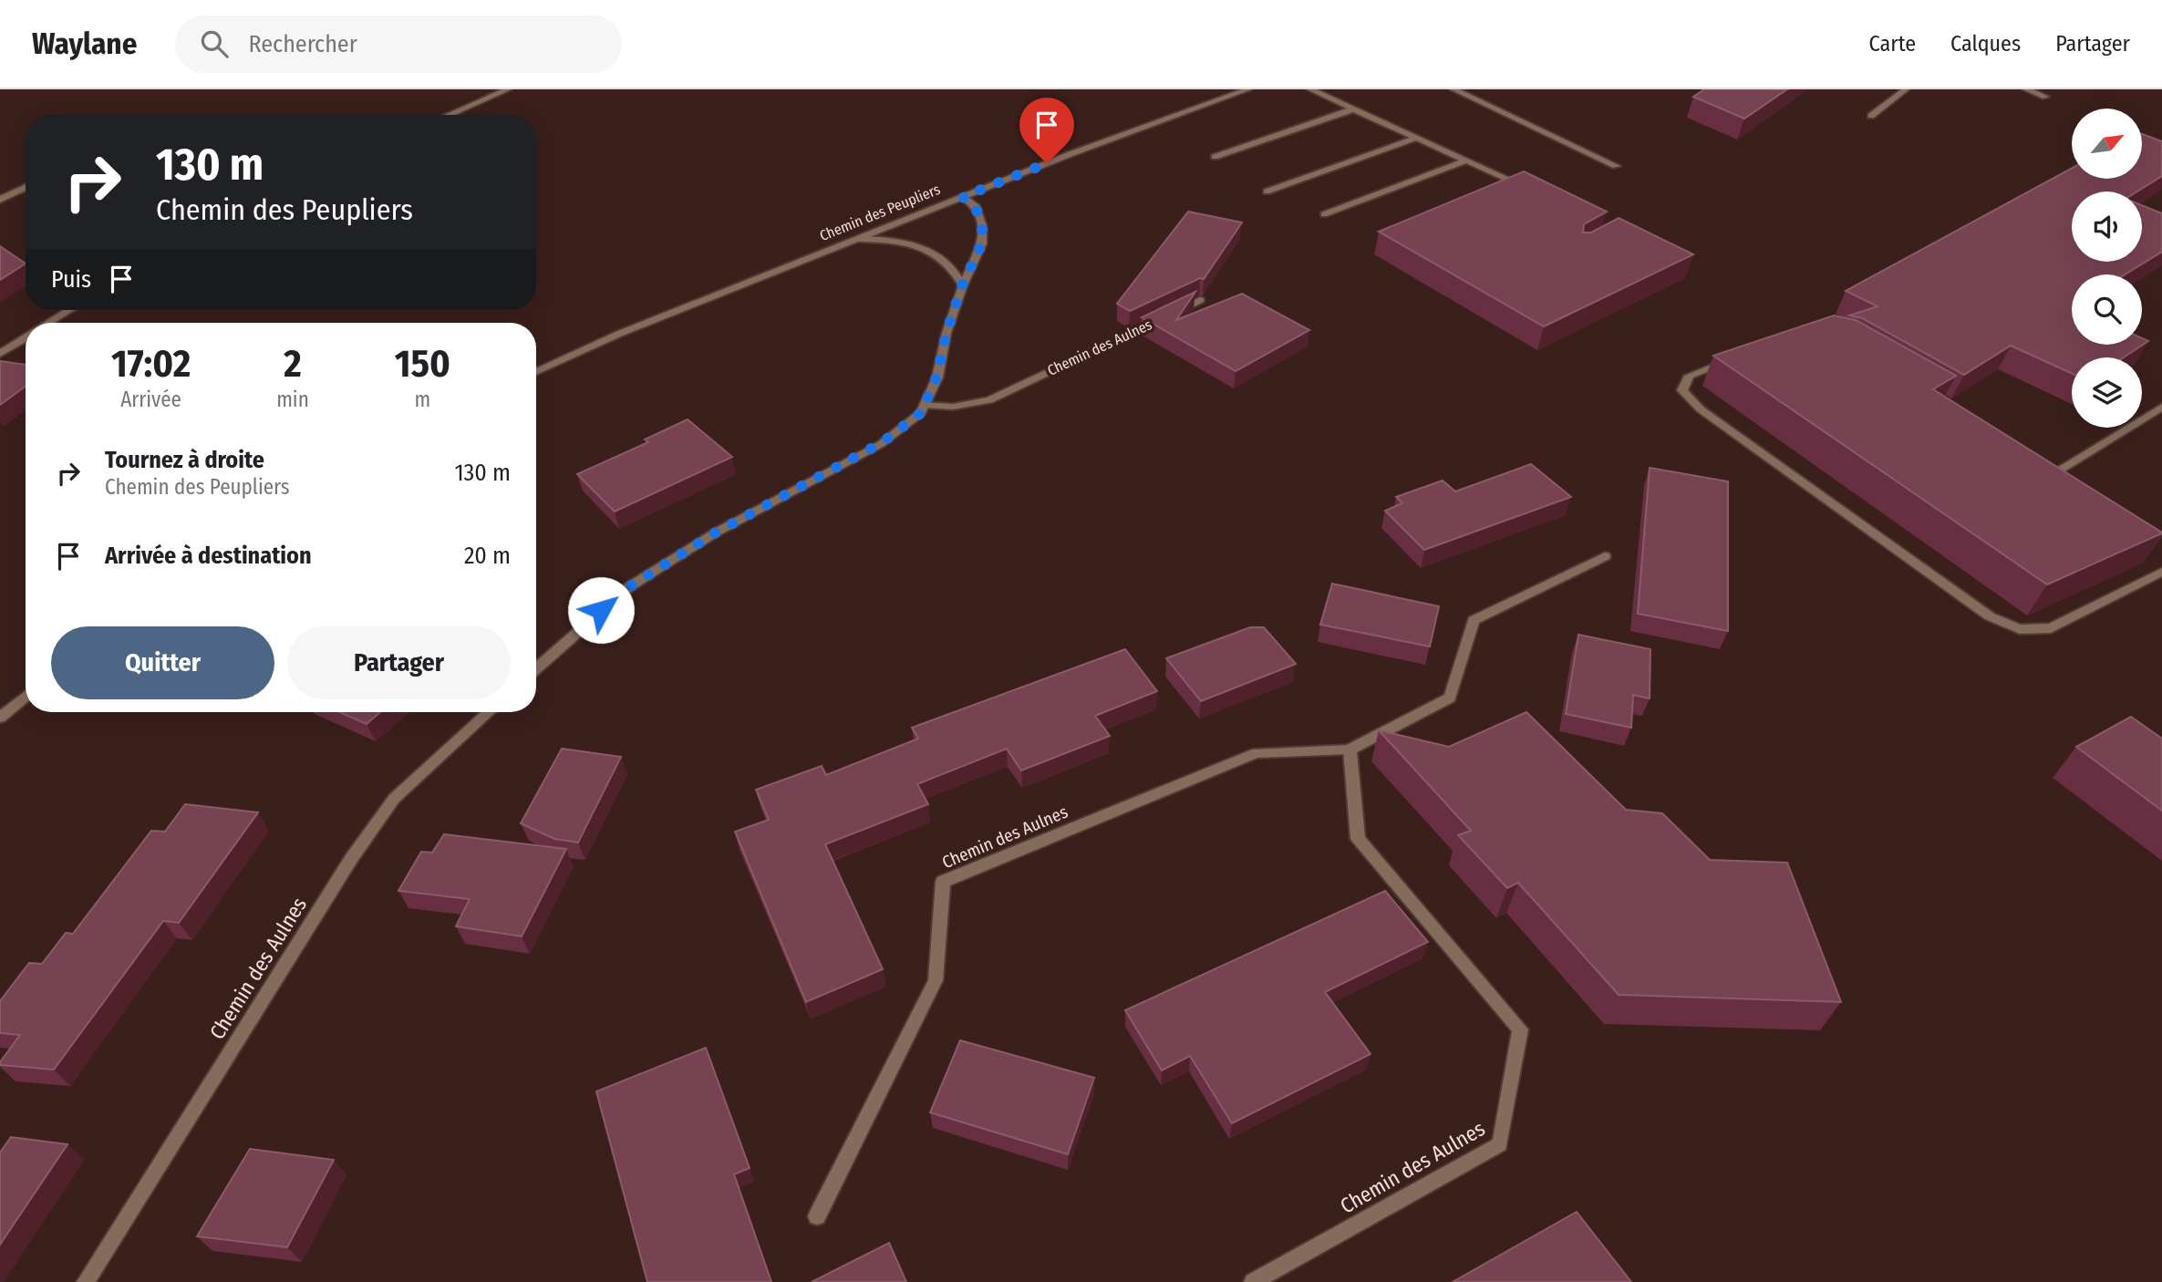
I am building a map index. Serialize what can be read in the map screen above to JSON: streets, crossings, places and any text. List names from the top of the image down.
{
  "streets": {
    "street": ["Chemin des Peupliers", "Chemin des Aulnes"]
  },
  "north": "top right",
  "page": {
    "header": "Waylane",
    "search": "Rechercher",
    "nav": ["Carte", "Calques", "Partager"],
    "turn": ["130 m", "Chemin des Peupliers"],
    "then": "Puis",
    "eta": [
      "17:02",
      "Arrivée",
      "2",
      "min",
      "150",
      "m"
    ],
    "list": [
      {
        "name": "Tournez à droite",
        "note": "Chemin des Peupliers",
        "value": "130 m"
      },
      {
        "name": "Arrivée à destination",
        "value": "20 m"
      }
    ],
    "buttons": ["Quitter", "Partager"]
  }
}
